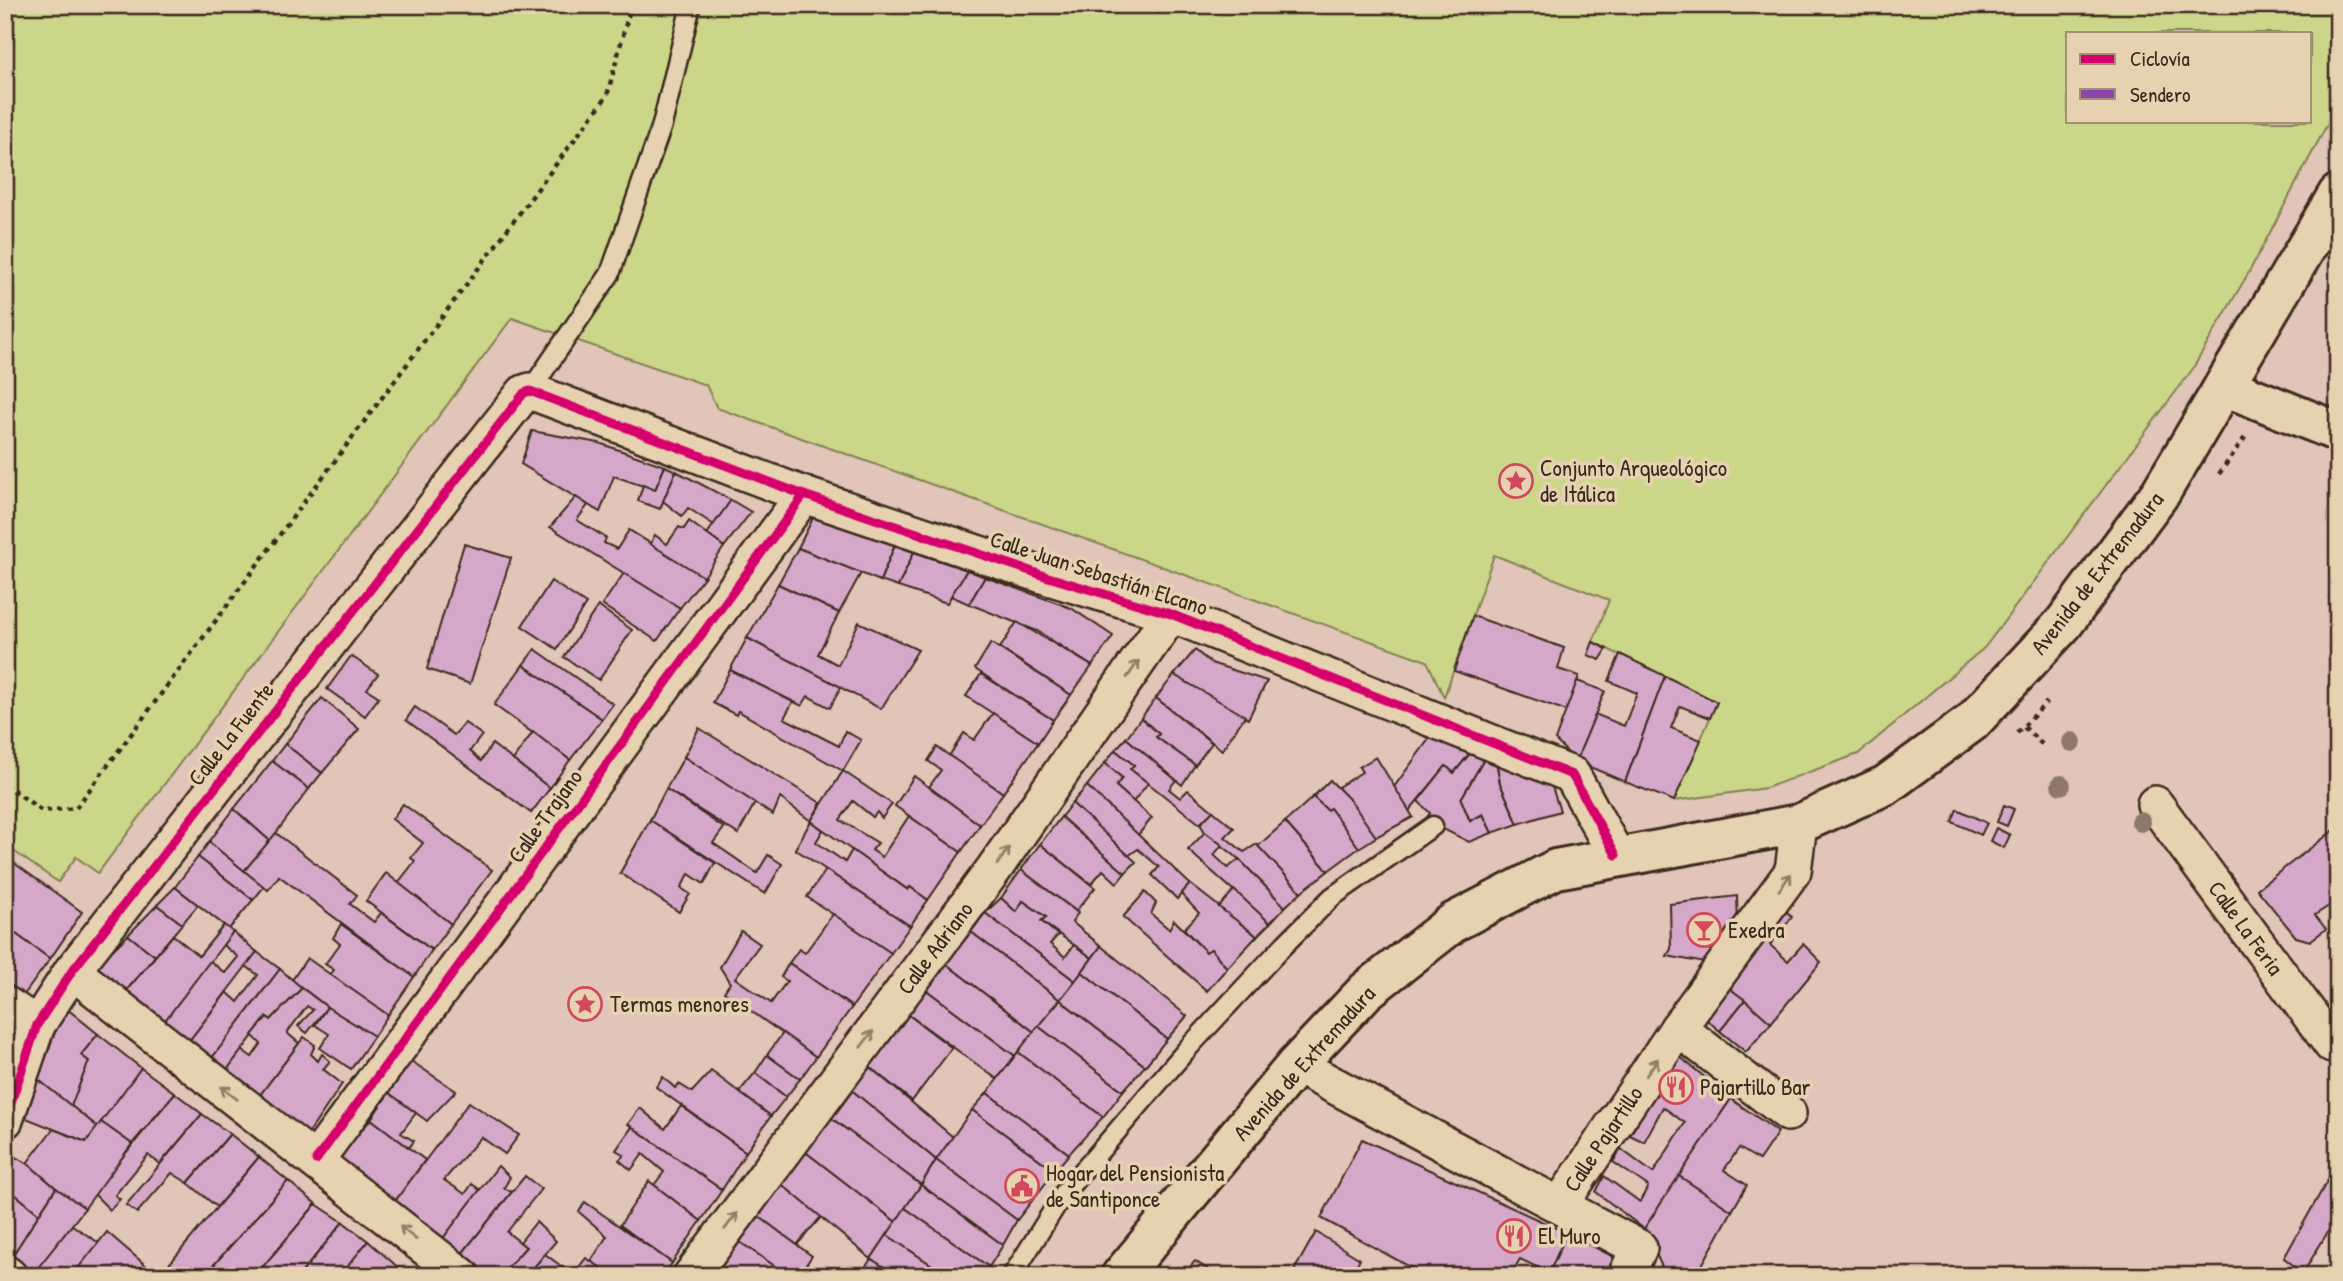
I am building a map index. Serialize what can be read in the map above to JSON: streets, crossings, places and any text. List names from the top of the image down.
{
  "streets": {
    "main road": ["Avenida de Extremadura"],
    "street": [
      "Calle Juan Sebastián Elcano",
      "Calle La Fuente",
      "Calle Trajano",
      "Calle La Feria",
      "Calle Adriano",
      "Calle Pajartillo"
    ]
  },
  "crossings": [
    ["Calle Juan Sebastián Elcano", "Avenida de Extremadura"],
    ["Calle Juan Sebastián Elcano", "Calle La Fuente"],
    ["Calle Juan Sebastián Elcano", "Calle Trajano"],
    ["Calle Juan Sebastián Elcano", "Calle Adriano"],
    ["Avenida de Extremadura", "Calle Pajartillo"]
  ],
  "one_way": ["Calle Adriano", "Calle Pajartillo"],
  "places": {
    "place": ["Conjunto Arqueológico de Itálica", "Termas menores"],
    "bar": ["Exedra"],
    "restaurant": ["Pajartillo Bar", "El Muro"],
    "public building": ["Hogar del Pensionista de Santiponce"]
  },
  "legend": ["Ciclovía", "Sendero"]
}
